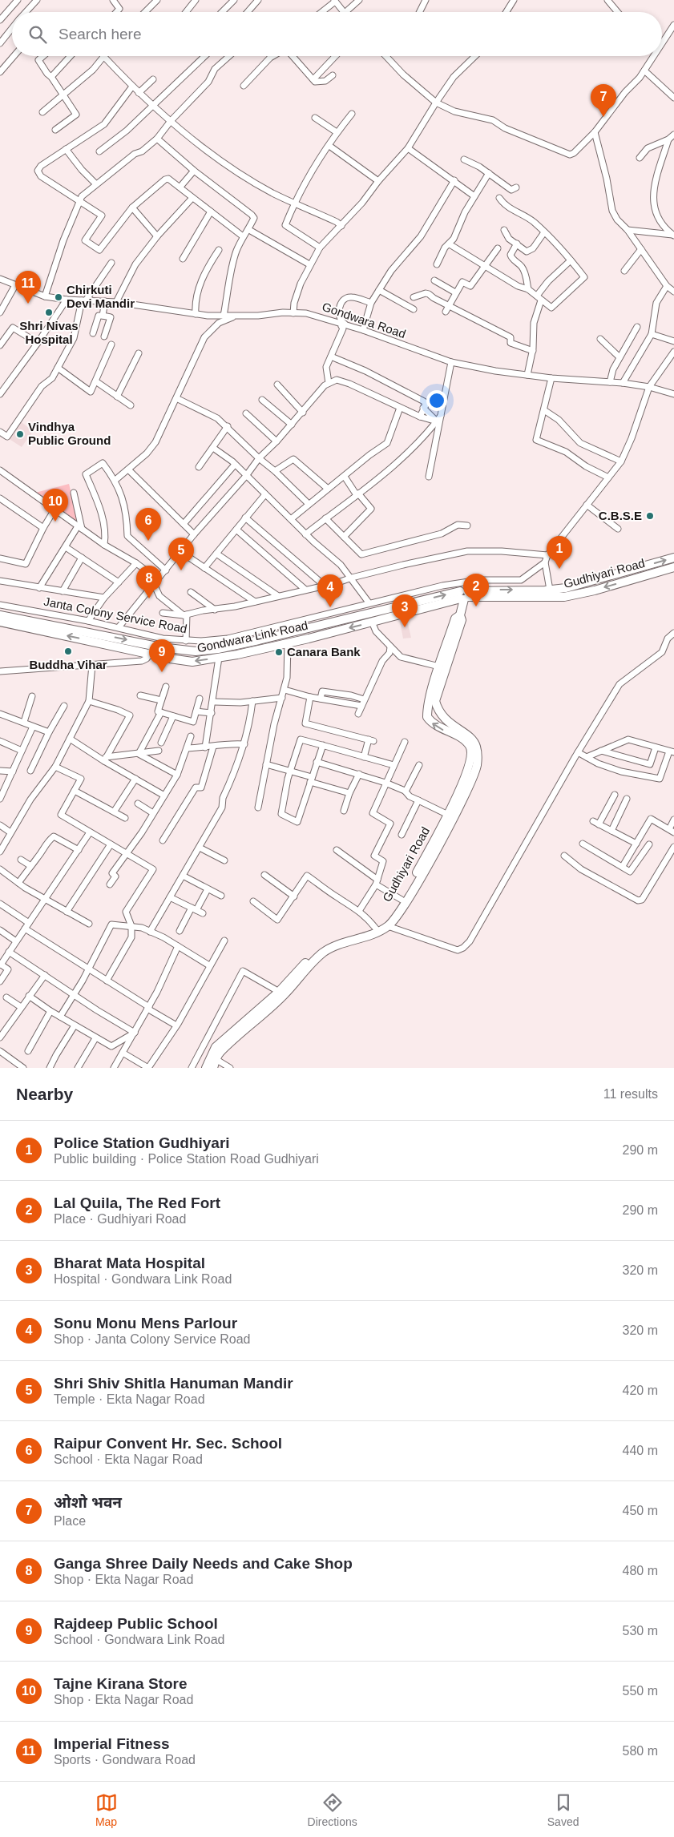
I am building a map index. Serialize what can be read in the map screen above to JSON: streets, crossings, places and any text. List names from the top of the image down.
{
  "streets": {
    "street": [
      "Gondwara Road",
      "Gudhiyari Road",
      "Janta Colony Service Road",
      "Gondwara Link Road"
    ]
  },
  "crossings": [
    ["Gudhiyari Road", "Janta Colony Service Road"],
    ["Gudhiyari Road", "Gondwara Link Road"],
    ["Janta Colony Service Road", "Gondwara Link Road"]
  ],
  "places": [
    "Chirkuti Devi Mandir",
    "Shri Nivas Hospital",
    "Vindhya Public Ground",
    "C.B.S.E",
    "Buddha Vihar",
    "Canara Bank"
  ],
  "page": {
    "search": "Search here",
    "pins": [
      "7",
      "11",
      "10",
      "6",
      "1",
      "5",
      "8",
      "2",
      "4",
      "3",
      "9"
    ],
    "heading": ["Nearby", "11 results"],
    "list": [
      {
        "mark": "1",
        "name": "Police Station Gudhiyari",
        "note": "Public building · Police Station Road Gudhiyari",
        "value": "290 m"
      },
      {
        "mark": "2",
        "name": "Lal Quila, The Red Fort",
        "note": "Place · Gudhiyari Road",
        "value": "290 m"
      },
      {
        "mark": "3",
        "name": "Bharat Mata Hospital",
        "note": "Hospital · Gondwara Link Road",
        "value": "320 m"
      },
      {
        "mark": "4",
        "name": "Sonu Monu Mens Parlour",
        "note": "Shop · Janta Colony Service Road",
        "value": "320 m"
      },
      {
        "mark": "5",
        "name": "Shri Shiv Shitla Hanuman Mandir",
        "note": "Temple · Ekta Nagar Road",
        "value": "420 m"
      },
      {
        "mark": "6",
        "name": "Raipur Convent Hr. Sec. School",
        "note": "School · Ekta Nagar Road",
        "value": "440 m"
      },
      {
        "mark": "7",
        "name": "ओशो भवन",
        "note": "Place",
        "value": "450 m"
      },
      {
        "mark": "8",
        "name": "Ganga Shree Daily Needs and Cake Shop",
        "note": "Shop · Ekta Nagar Road",
        "value": "480 m"
      },
      {
        "mark": "9",
        "name": "Rajdeep Public School",
        "note": "School · Gondwara Link Road",
        "value": "530 m"
      },
      {
        "mark": "10",
        "name": "Tajne Kirana Store",
        "note": "Shop · Ekta Nagar Road",
        "value": "550 m"
      },
      {
        "mark": "11",
        "name": "Imperial Fitness",
        "note": "Sports · Gondwara Road",
        "value": "580 m"
      }
    ],
    "nav": ["Map", "Directions", "Saved"]
  }
}
